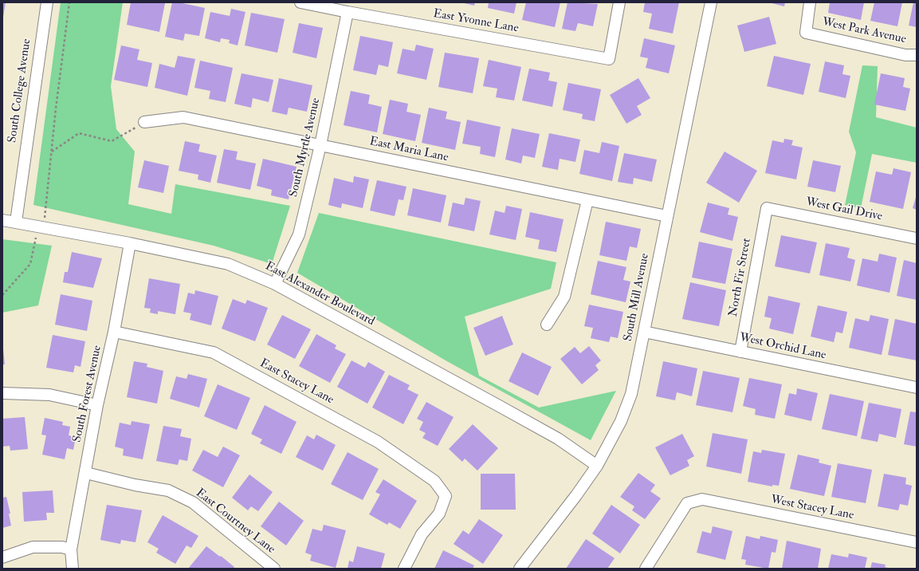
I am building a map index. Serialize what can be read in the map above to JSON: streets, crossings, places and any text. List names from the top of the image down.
{
  "streets": {
    "street": [
      "East Yvonne Lane",
      "West Park Avenue",
      "South College Avenue",
      "South Myrtle Avenue",
      "East Maria Lane",
      "West Gail Drive",
      "North Fir Street",
      "East Alexander Boulevard",
      "South Mill Avenue",
      "West Orchid Lane",
      "East Stacey Lane",
      "South Forest Avenue",
      "West Stacey Lane",
      "East Courtney Lane"
    ]
  },
  "crossings": [
    ["East Yvonne Lane", "South Myrtle Avenue"],
    ["South College Avenue", "East Alexander Boulevard"],
    ["South Myrtle Avenue", "East Maria Lane"],
    ["South Myrtle Avenue", "East Alexander Boulevard"],
    ["East Maria Lane", "South Mill Avenue"],
    ["West Gail Drive", "North Fir Street"],
    ["North Fir Street", "West Orchid Lane"],
    ["East Alexander Boulevard", "South Mill Avenue"],
    ["East Alexander Boulevard", "South Forest Avenue"],
    ["South Mill Avenue", "West Orchid Lane"],
    ["East Stacey Lane", "South Forest Avenue"],
    ["South Forest Avenue", "East Courtney Lane"]
  ]
}
